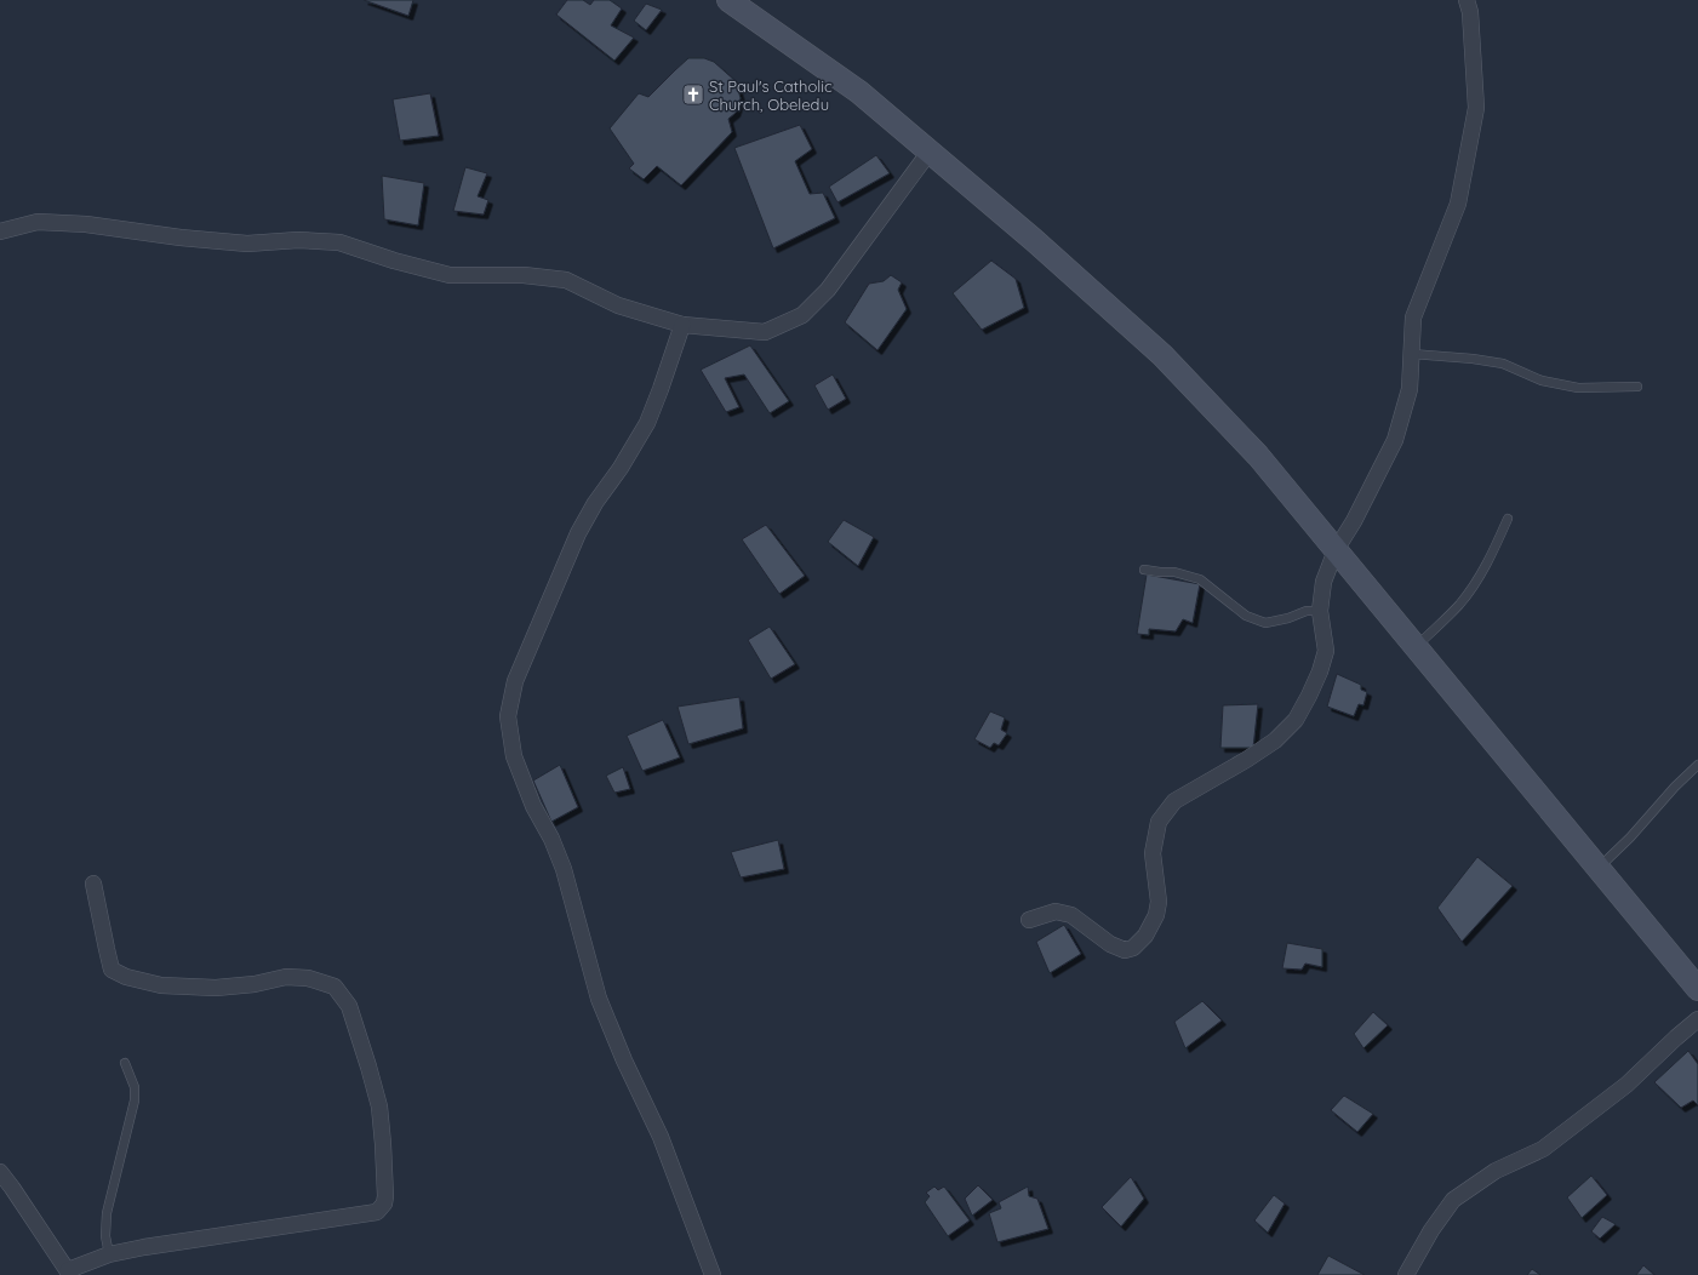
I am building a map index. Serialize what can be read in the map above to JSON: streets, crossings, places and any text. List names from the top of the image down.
{
  "places": {
    "church": ["St Paul's Catholic Church, Obeledu"]
  }
}
